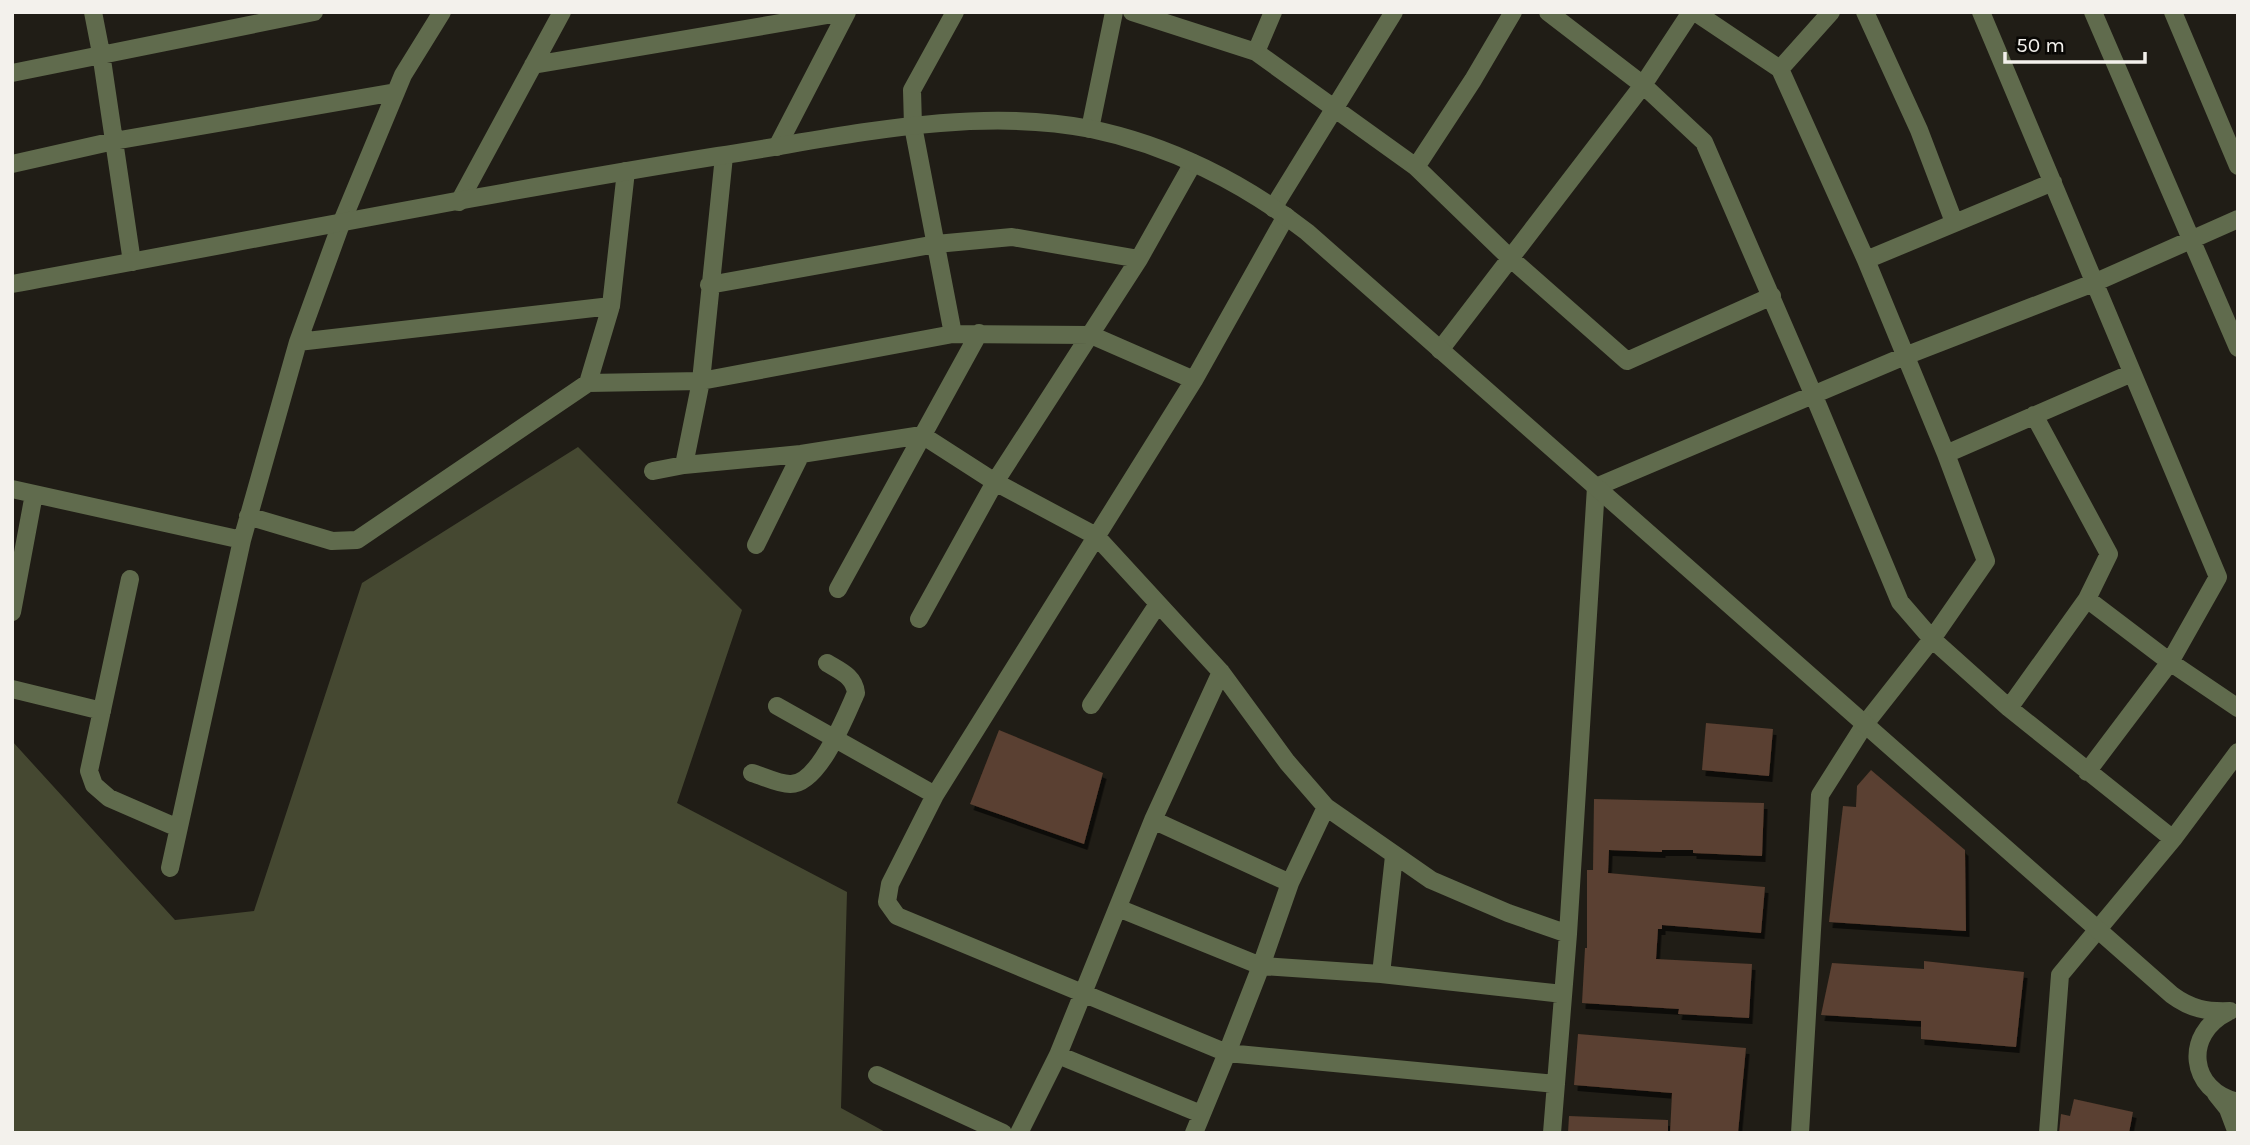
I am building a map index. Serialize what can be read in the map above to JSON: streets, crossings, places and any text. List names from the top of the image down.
{
  "scale_bar": "50 m"
}
